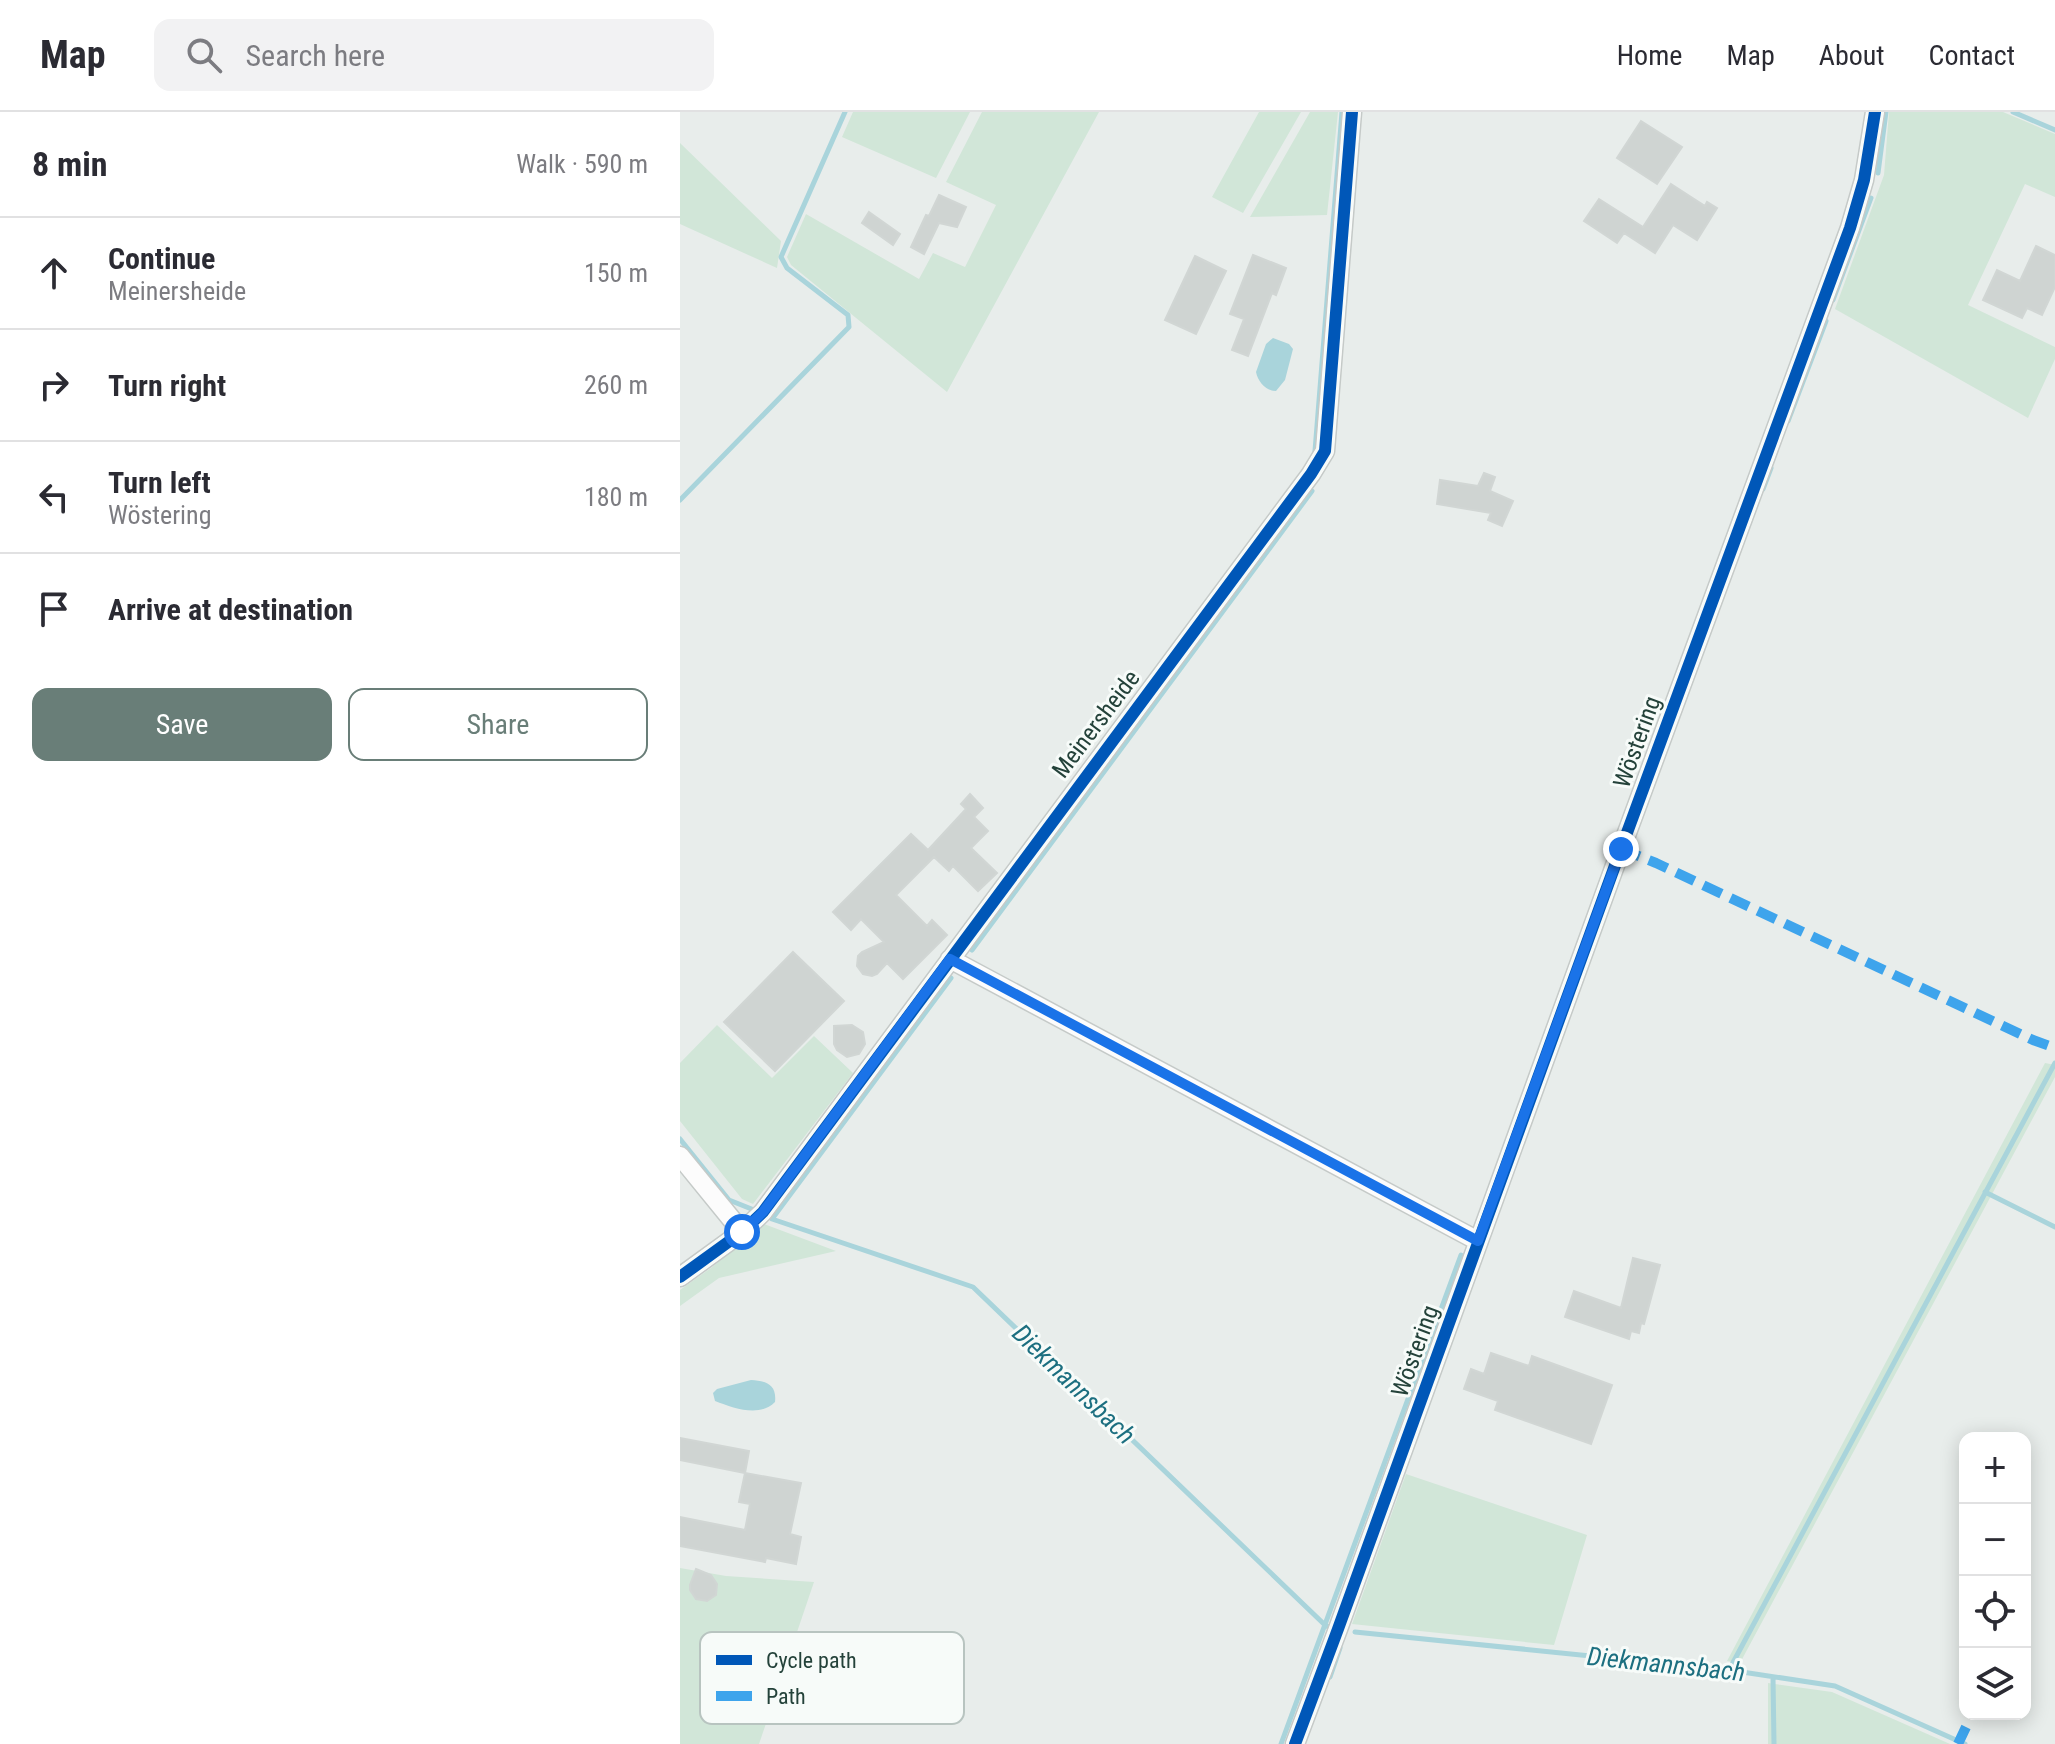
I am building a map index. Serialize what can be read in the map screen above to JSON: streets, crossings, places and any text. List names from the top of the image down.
{
  "streets": {
    "street": ["Meinersheide", "Wöstering"]
  },
  "water": ["Diekmannsbach"],
  "legend": ["Cycle path", "Path"],
  "page": {
    "header": "Map",
    "search": "Search here",
    "nav": [
      "Home",
      "Map",
      "About",
      "Contact"
    ],
    "heading": ["8 min", "Walk · 590 m"],
    "list": [
      ["Continue", "Meinersheide", "150 m"],
      ["Turn right", "260 m"],
      ["Turn left", "Wöstering", "180 m"],
      "Arrive at destination"
    ],
    "buttons": ["Save", "Share"],
    "map_buttons": ["+", "−"]
  }
}
